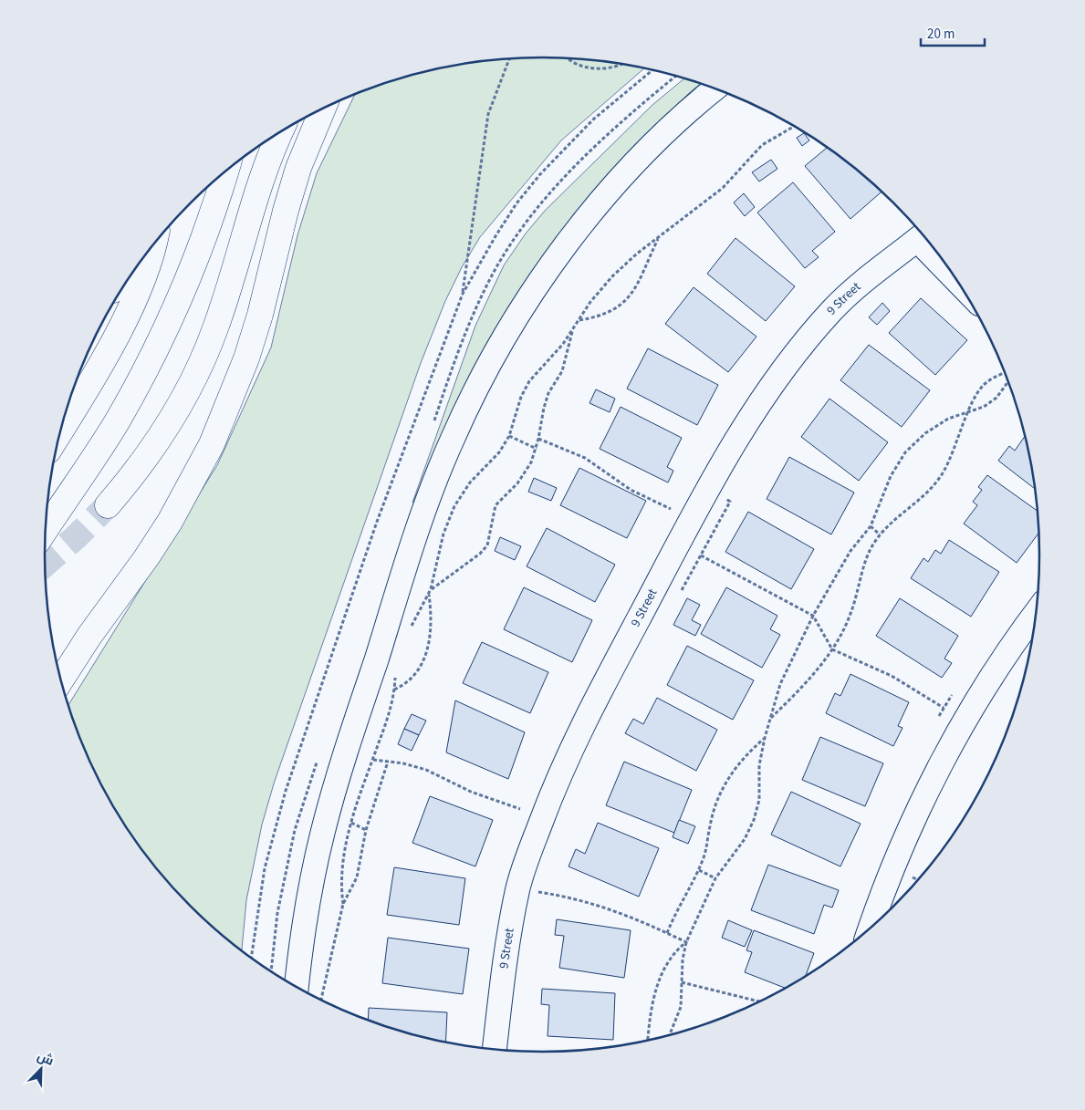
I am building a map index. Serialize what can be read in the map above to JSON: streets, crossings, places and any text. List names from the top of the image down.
{
  "streets": {
    "street": ["9 Street"]
  },
  "scale_bar": "20 m",
  "north": "top right"
}
